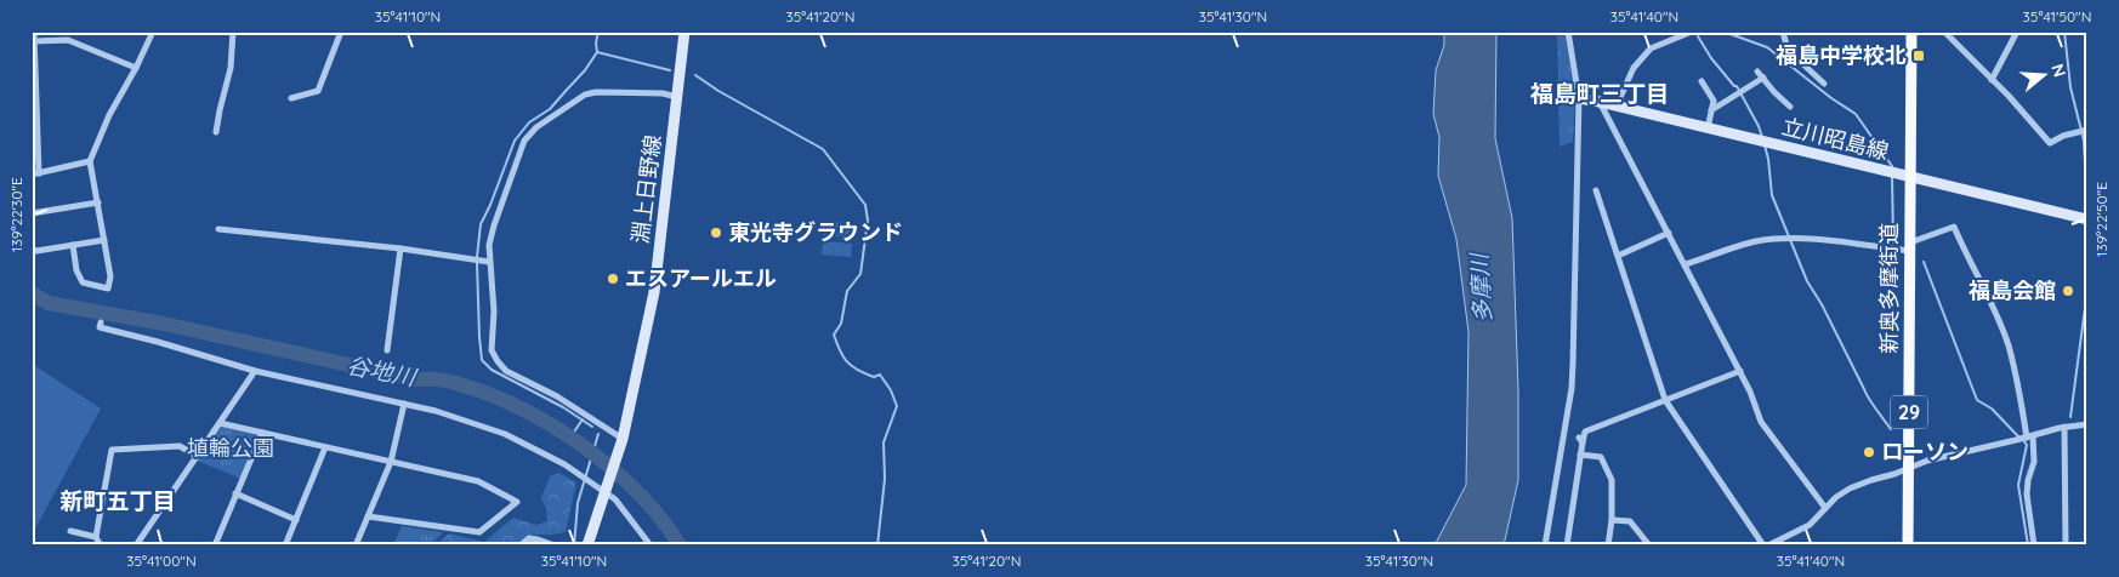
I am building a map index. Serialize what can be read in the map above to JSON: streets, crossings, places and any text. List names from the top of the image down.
{
  "streets": {
    "main road": [
      "立川昭島線",
      "淵上日野線",
      "新奥多摩街道",
      "29"
    ]
  },
  "crossings": [
    ["立川昭島線", "新奥多摩街道"]
  ],
  "districts": ["福島町三丁目", "新町五丁目"],
  "water": ["多摩川", "谷地川"],
  "parks": ["埴輪公園"],
  "places": {
    "transit": ["福島中学校北"],
    "other": [
      "東光寺グラウンド",
      "エスアールエル",
      "福島会館",
      "ローソン"
    ]
  },
  "north": "right",
  "coordinates": [
    "35°41'10\"N",
    "35°41'20\"N",
    "35°41'30\"N",
    "35°41'40\"N",
    "35°41'50\"N",
    "139°22'30\"E",
    "139°22'50\"E",
    "35°41'00\"N"
  ]
}
